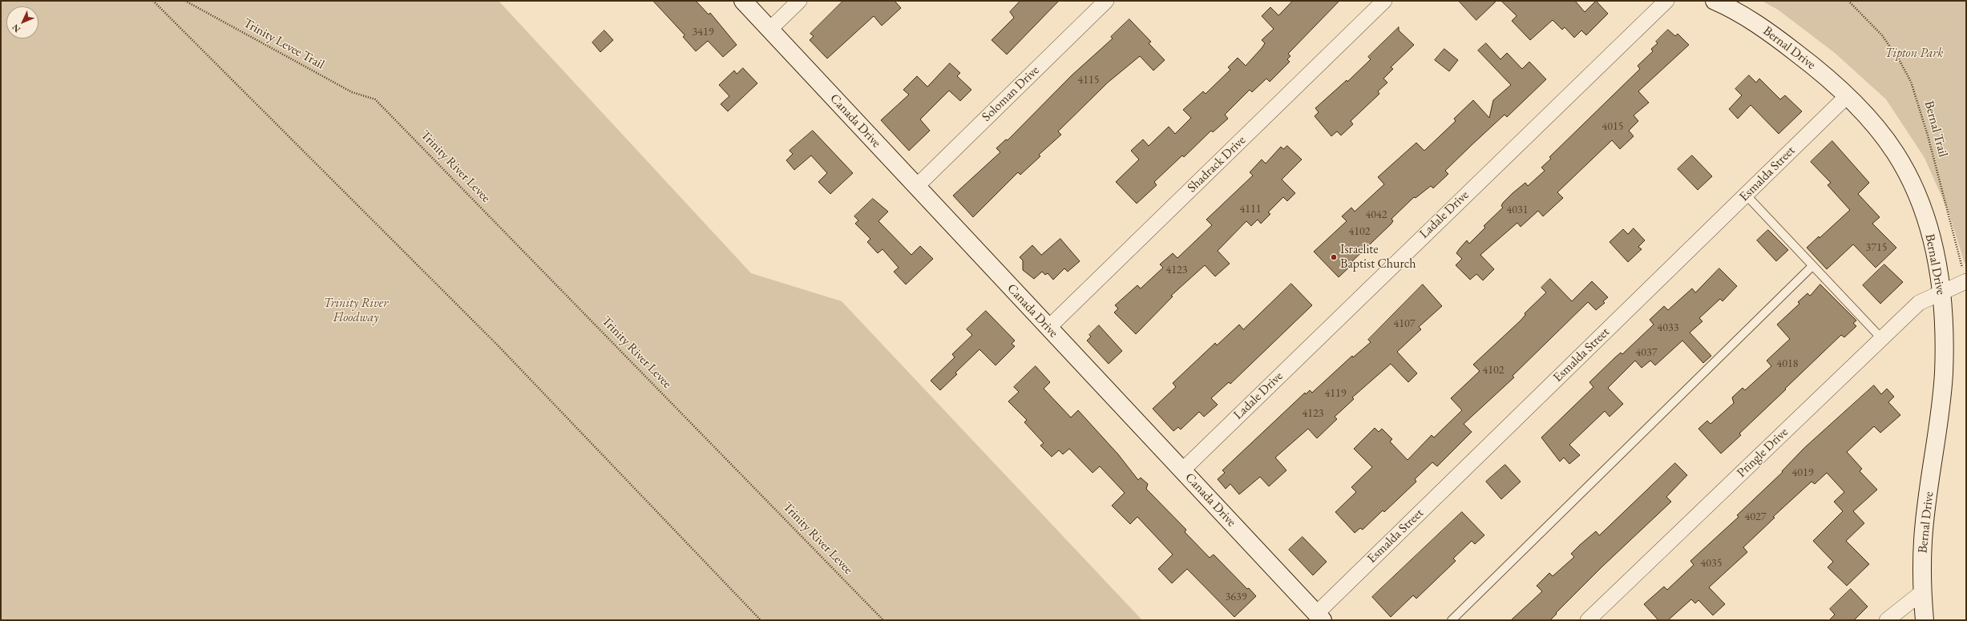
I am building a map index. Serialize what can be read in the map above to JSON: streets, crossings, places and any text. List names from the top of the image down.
{
  "streets": {
    "street": [
      "Bernal Drive",
      "Soloman Drive",
      "Canada Drive",
      "Shadrack Drive",
      "Esmalda Street",
      "Ladale Drive",
      "Pringle Drive"
    ],
    "path": ["Trinity Levee Trail", "Bernal Trail", "Trinity River Levee"]
  },
  "crossings": [
    ["Trinity Levee Trail", "Trinity River Levee"],
    ["Bernal Drive", "Esmalda Street"],
    ["Bernal Drive", "Pringle Drive"],
    ["Soloman Drive", "Canada Drive"],
    ["Canada Drive", "Shadrack Drive"],
    ["Canada Drive", "Esmalda Street"],
    ["Canada Drive", "Ladale Drive"],
    ["Bernal Trail", "Pringle Drive"]
  ],
  "parks": ["Tipton Park", "Trinity River Floodway"],
  "places": ["Israelite Baptist Church"],
  "house_numbers": [
    "3419",
    "4115",
    "4015",
    "4111",
    "4031",
    "4042",
    "4102",
    "3715",
    "4123",
    "4107",
    "4033",
    "4037",
    "4018",
    "4102",
    "4119",
    "4123",
    "4019",
    "4027",
    "4035",
    "3639"
  ],
  "north": "bottom left"
}
